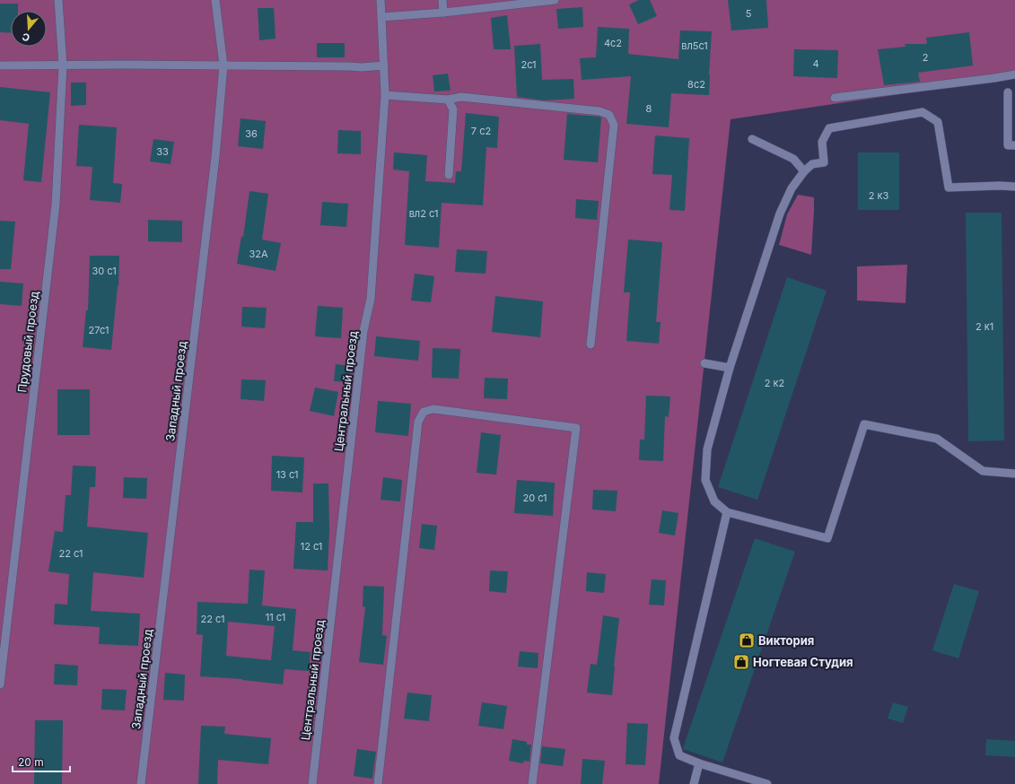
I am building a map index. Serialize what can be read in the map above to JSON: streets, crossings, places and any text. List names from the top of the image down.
{
  "streets": {
    "lane": ["Прудовый проезд", "Западный проезд", "Центральный проезд"]
  },
  "places": {
    "shop": ["Виктория", "Ногтевая Студия"]
  },
  "house_numbers": [
    "5",
    "4с2",
    "вл5с1",
    "2",
    "4",
    "2с1",
    "8с2",
    "8",
    "7 с2",
    "36",
    "33",
    "2 к3",
    "вл2 с1",
    "32А",
    "30 с1",
    "2 к1",
    "27с1",
    "2 к2",
    "13 с1",
    "20 с1",
    "12 с1",
    "22 с1",
    "11 с1",
    "22 с1"
  ],
  "scale_bar": "20 m",
  "north": "bottom"
}
